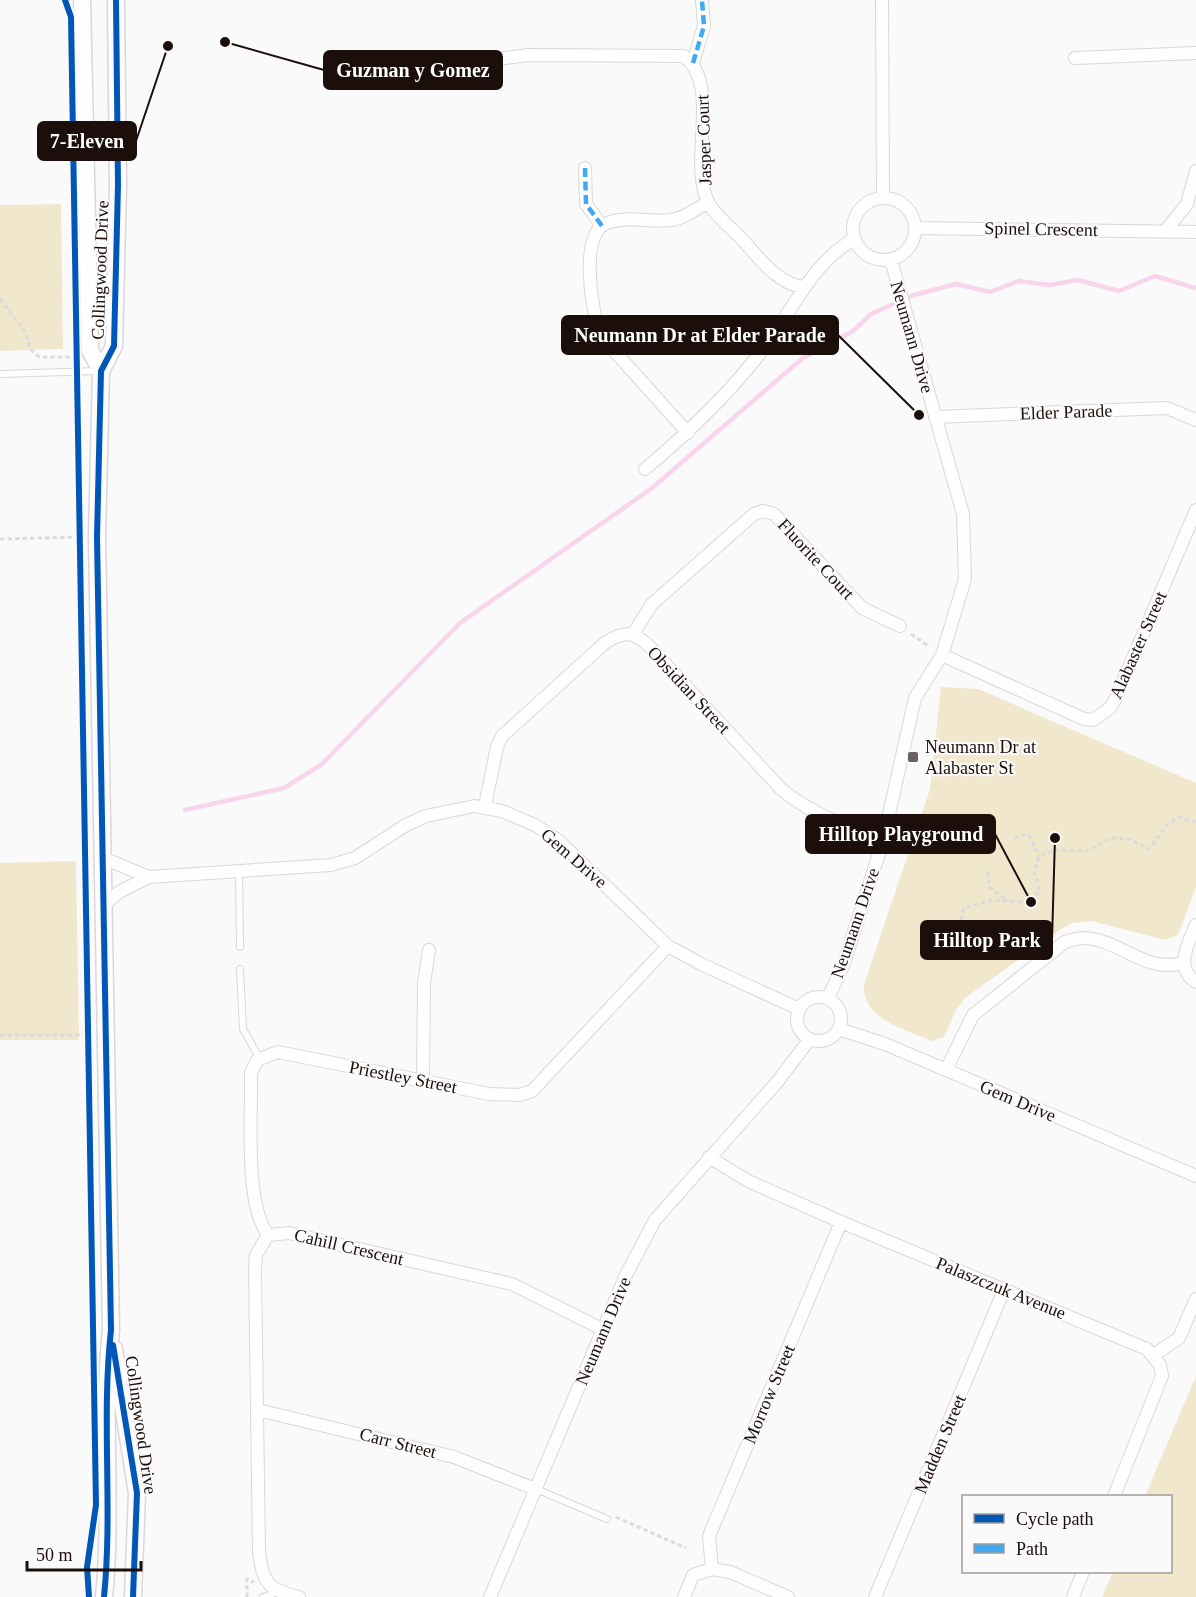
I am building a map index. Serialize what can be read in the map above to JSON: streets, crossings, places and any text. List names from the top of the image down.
{
  "streets": {
    "main road": ["Collingwood Drive"],
    "street": [
      "Jasper Court",
      "Spinel Crescent",
      "Neumann Drive",
      "Elder Parade",
      "Fluorite Court",
      "Alabaster Street",
      "Obsidian Street",
      "Gem Drive",
      "Priestley Street",
      "Cahill Crescent",
      "Palaszczuk Avenue",
      "Morrow Street",
      "Carr Street",
      "Madden Street"
    ]
  },
  "crossings": [
    ["Spinel Crescent", "Neumann Drive"],
    ["Neumann Drive", "Elder Parade"],
    ["Neumann Drive", "Alabaster Street"],
    ["Neumann Drive", "Obsidian Street"],
    ["Neumann Drive", "Gem Drive"],
    ["Neumann Drive", "Cahill Crescent"],
    ["Neumann Drive", "Palaszczuk Avenue"],
    ["Neumann Drive", "Carr Street"],
    ["Fluorite Court", "Obsidian Street"],
    ["Obsidian Street", "Gem Drive"],
    ["Gem Drive", "Priestley Street"],
    ["Cahill Crescent", "Carr Street"],
    ["Palaszczuk Avenue", "Morrow Street"],
    ["Palaszczuk Avenue", "Madden Street"]
  ],
  "places": {
    "other": [
      "Guzman y Gomez",
      "7-Eleven",
      "Neumann Dr at Elder Parade",
      "Hilltop Park",
      "Hilltop Playground"
    ],
    "transit": ["Neumann Dr at Alabaster St"]
  },
  "legend": ["Cycle path", "Path"],
  "scale_bar": "50 m"
}
